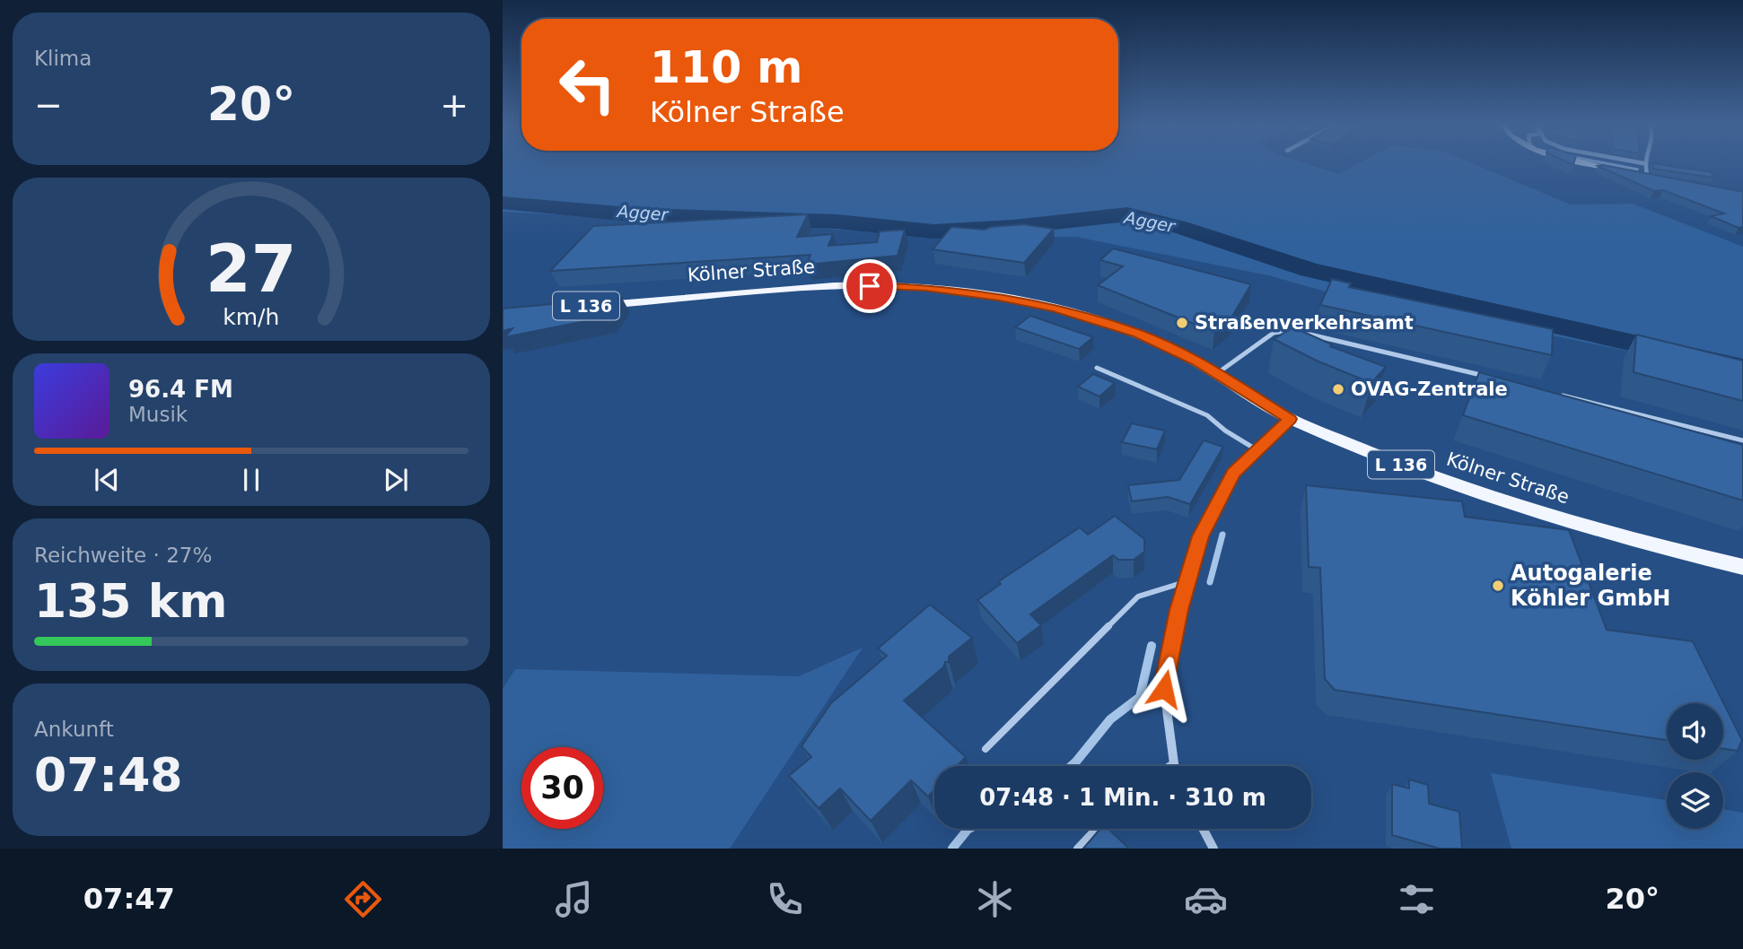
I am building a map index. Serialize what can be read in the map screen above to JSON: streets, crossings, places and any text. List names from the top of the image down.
{
  "streets": {
    "main road": ["Kölner Straße", "L 136"]
  },
  "water": ["Agger"],
  "places": ["Straßenverkehrsamt", "OVAG-Zentrale", "Autogalerie Köhler GmbH"],
  "page": {
    "tile": [
      "Klima",
      ["Reichweite · 27%", "135 km"],
      ["Ankunft", "07:48"]
    ],
    "turn": ["110 m", "Kölner Straße"],
    "heat": ["−", "20°", "+"],
    "song": ["96.4 FM", "Musik"],
    "limit": "30",
    "trip": "07:48 · 1 Min. · 310 m",
    "tabs": ["07:47", "20°"],
    "gauge": ["27", "km/h"]
  }
}
